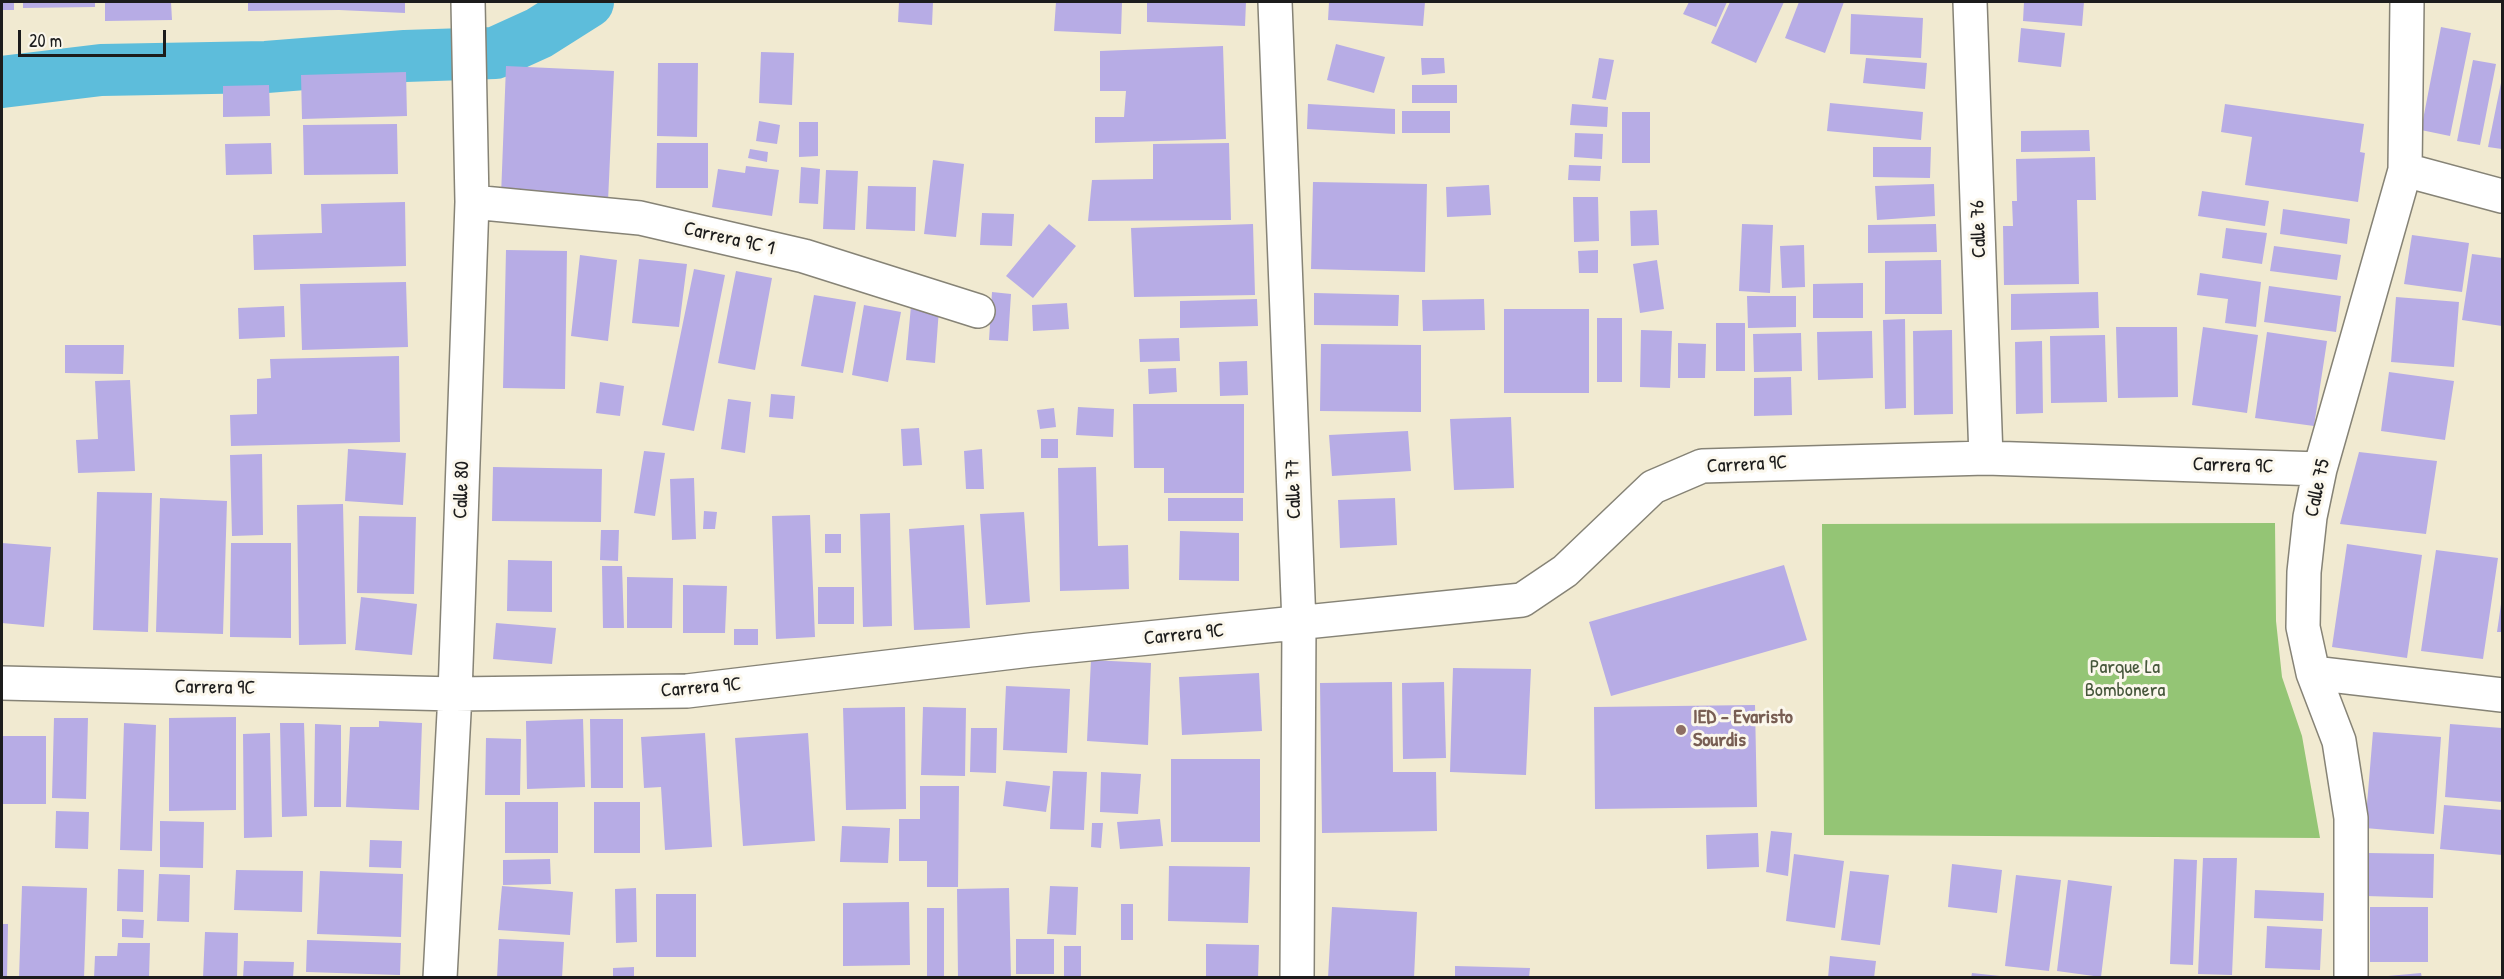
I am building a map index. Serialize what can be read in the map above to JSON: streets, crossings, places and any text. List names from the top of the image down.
{
  "streets": {
    "street": [
      "Calle 76",
      "Carrera 9C 1",
      "Carrera 9C",
      "Calle 75",
      "Calle 77",
      "Calle 80"
    ]
  },
  "crossings": [
    ["Calle 76", "Carrera 9C"],
    ["Carrera 9C 1", "Calle 80"],
    ["Carrera 9C", "Calle 75"],
    ["Carrera 9C", "Calle 77"],
    ["Carrera 9C", "Calle 80"]
  ],
  "parks": ["Parque La Bombonera"],
  "places": ["IED - Evaristo Sourdis"],
  "scale_bar": "20 m"
}
